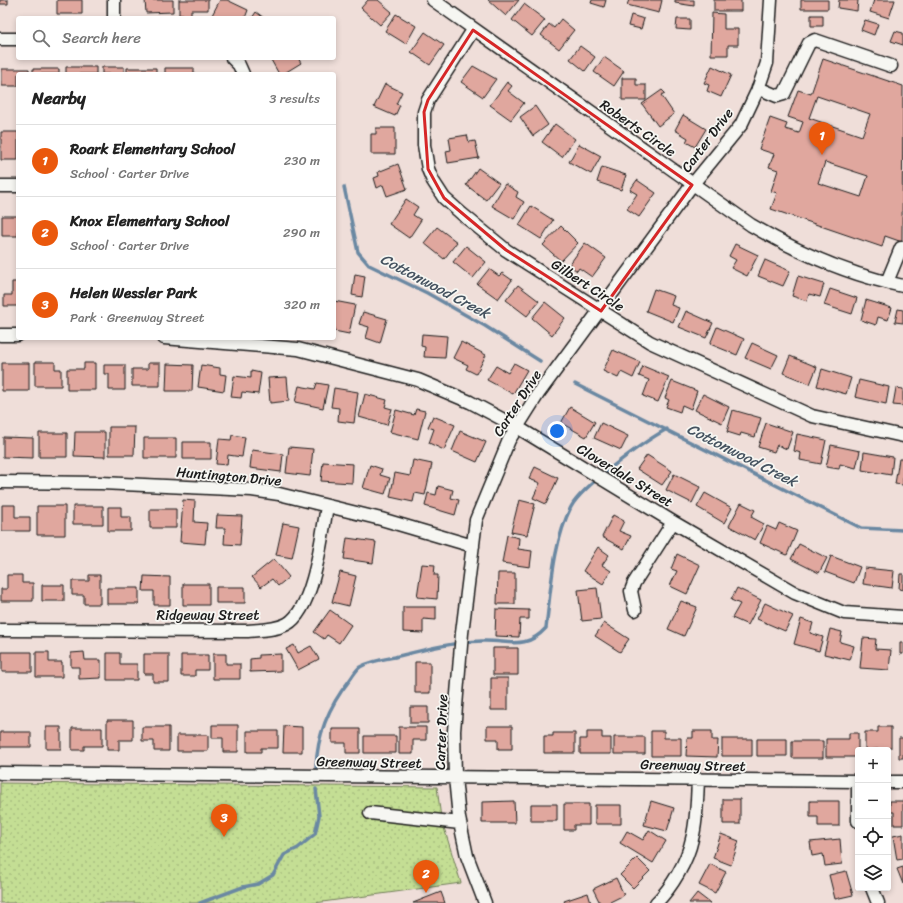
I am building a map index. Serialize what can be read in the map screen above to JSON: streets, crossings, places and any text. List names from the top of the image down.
{
  "streets": {
    "street": [
      "Roberts Circle",
      "Carter Drive",
      "Gilbert Circle",
      "Cloverdale Street",
      "Huntington Drive",
      "Ridgeway Street",
      "Greenway Street"
    ]
  },
  "crossings": [
    ["Roberts Circle", "Carter Drive"],
    ["Roberts Circle", "Gilbert Circle"],
    ["Carter Drive", "Gilbert Circle"],
    ["Carter Drive", "Cloverdale Street"],
    ["Carter Drive", "Huntington Drive"],
    ["Carter Drive", "Greenway Street"],
    ["Huntington Drive", "Ridgeway Street"]
  ],
  "water": ["Cottonwood Creek"],
  "page": {
    "search": "Search here",
    "heading": ["Nearby", "3 results"],
    "pins": ["1", "3", "2"],
    "list": [
      {
        "mark": "1",
        "name": "Roark Elementary School",
        "note": "School · Carter Drive",
        "value": "230 m"
      },
      {
        "mark": "2",
        "name": "Knox Elementary School",
        "note": "School · Carter Drive",
        "value": "290 m"
      },
      {
        "mark": "3",
        "name": "Helen Wessler Park",
        "note": "Park · Greenway Street",
        "value": "320 m"
      }
    ],
    "map_buttons": ["+", "−"]
  }
}
